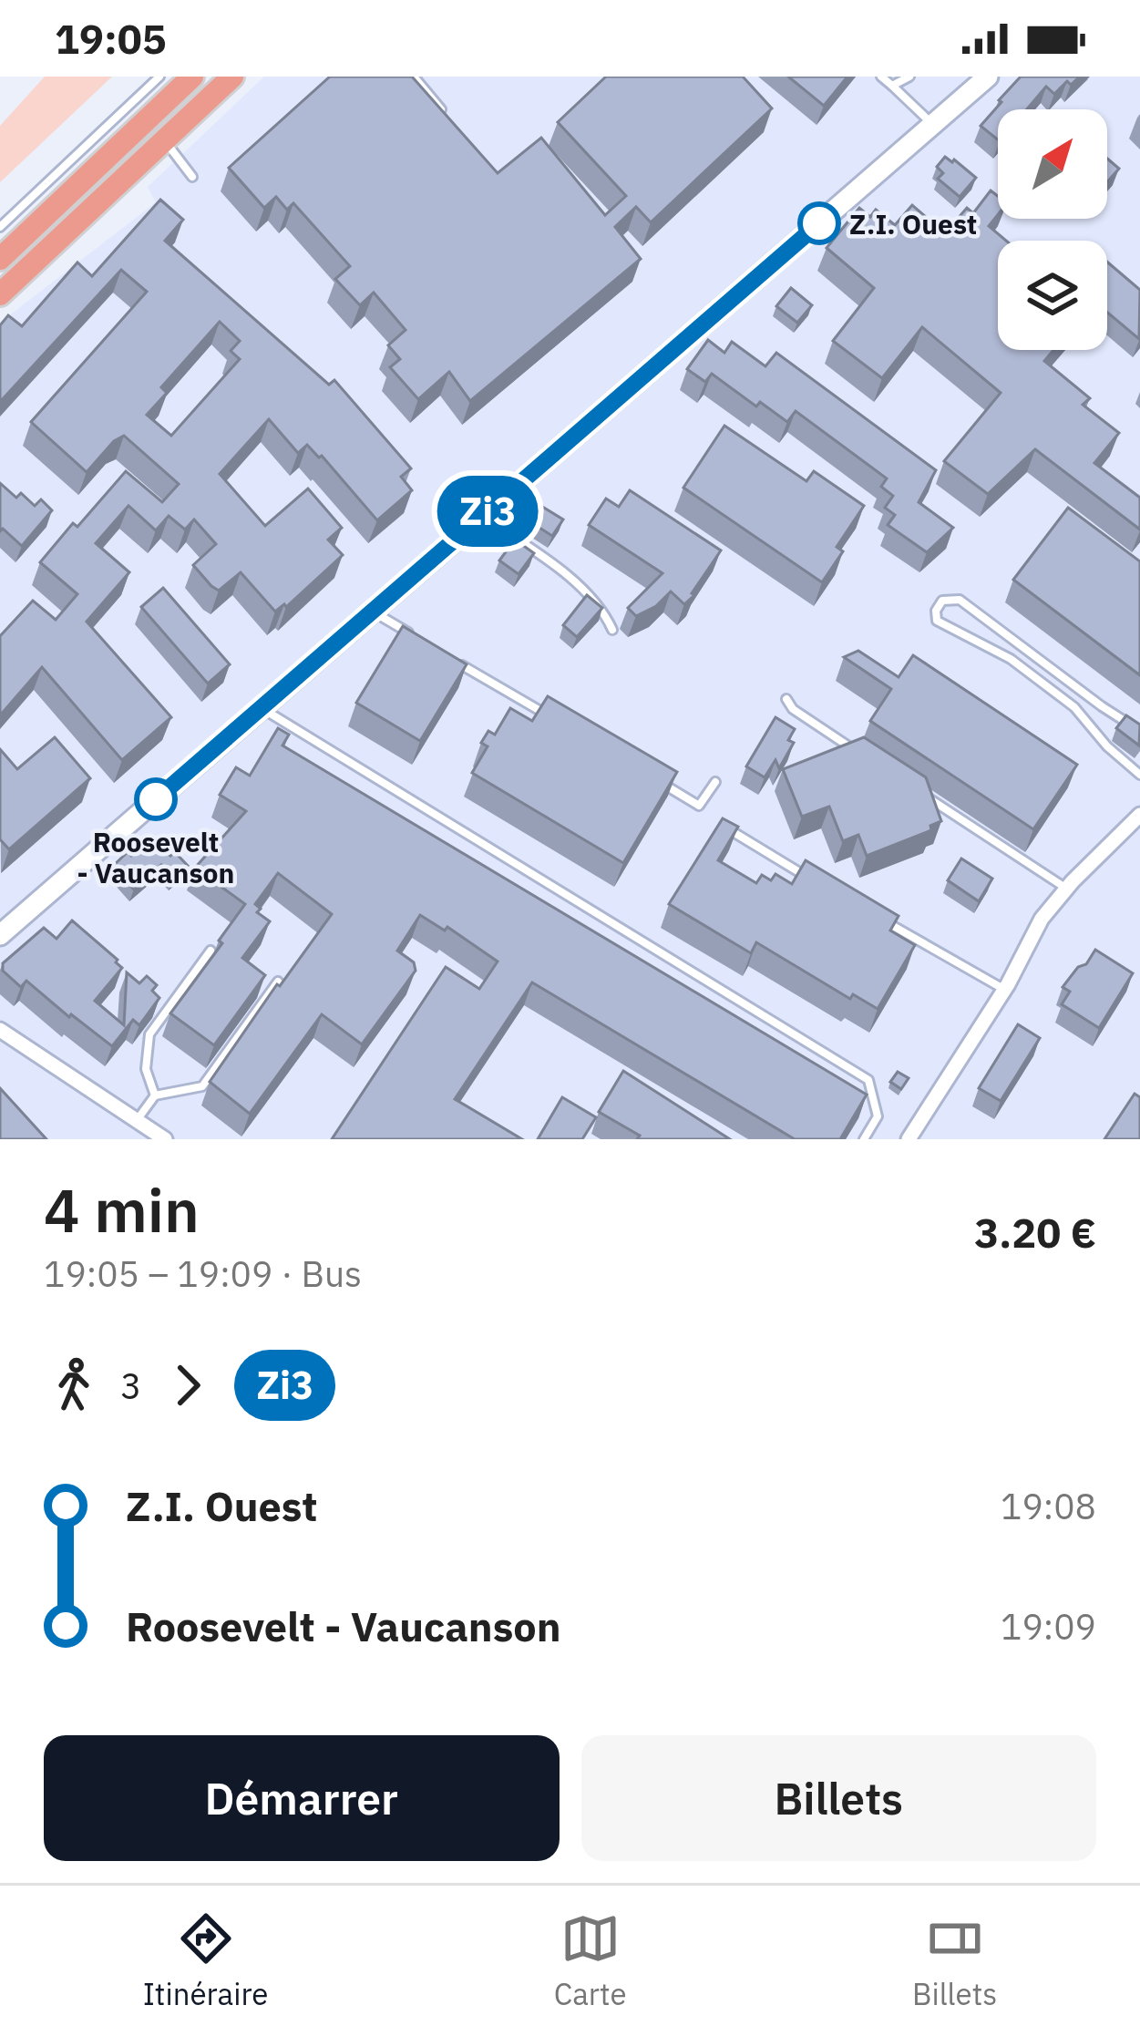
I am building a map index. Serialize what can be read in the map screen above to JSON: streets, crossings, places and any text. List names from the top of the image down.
{
  "places": ["Z.I. Ouest", "Roosevelt - Vaucanson"],
  "lines": ["bus line Zi3"],
  "north": "top right",
  "page": {
    "status": "19:05",
    "on_map": "Zi3",
    "heading": ["4 min", "19:05 – 19:09 · Bus", "3.20 €"],
    "legs": ["3", "Zi3"],
    "list": [
      {
        "name": "Z.I. Ouest",
        "value": "19:08"
      },
      {
        "name": "Roosevelt - Vaucanson",
        "value": "19:09"
      }
    ],
    "buttons": ["Démarrer", "Billets"],
    "tabs": ["Itinéraire", "Carte", "Billets"]
  }
}
